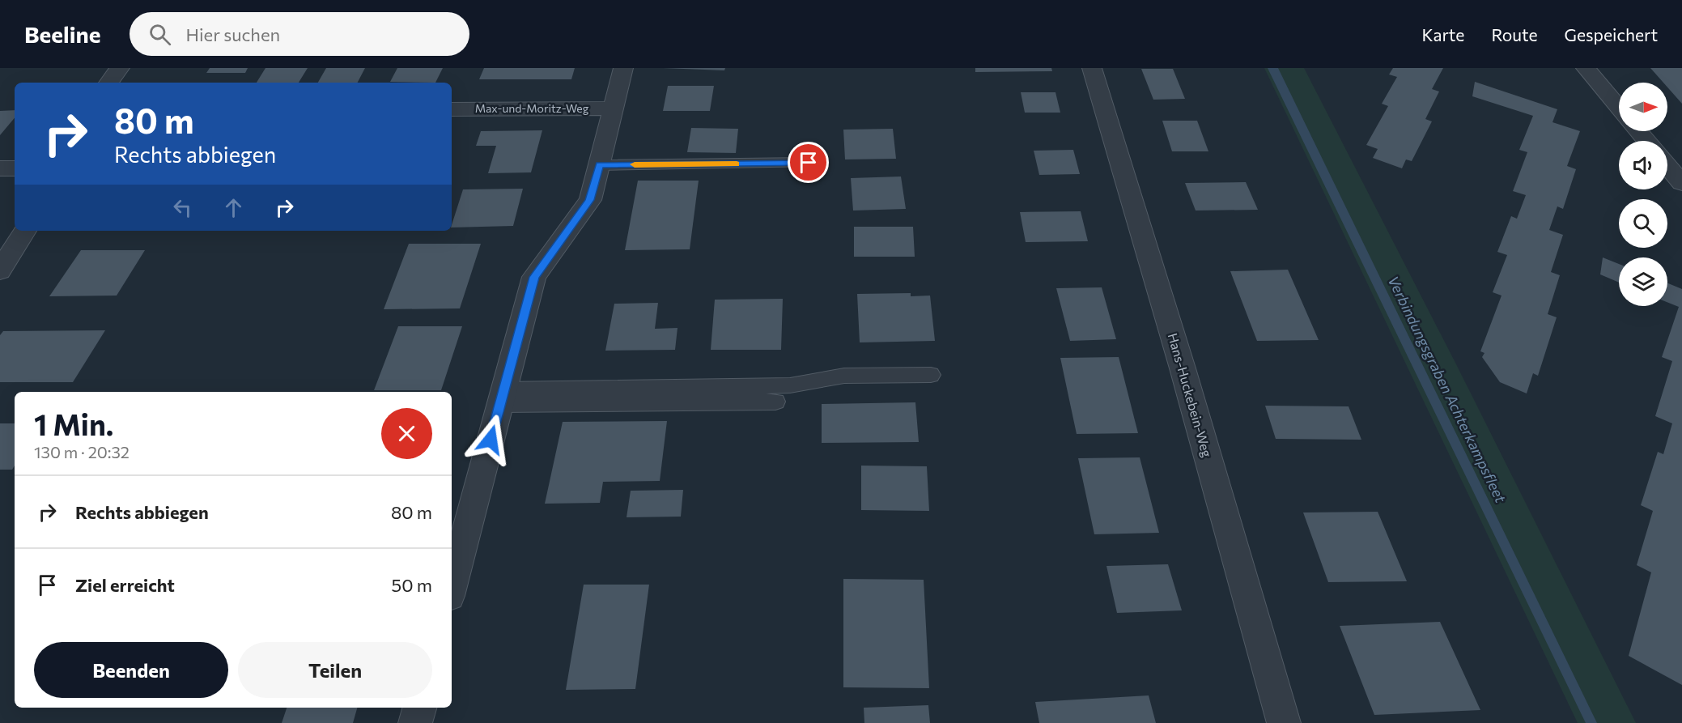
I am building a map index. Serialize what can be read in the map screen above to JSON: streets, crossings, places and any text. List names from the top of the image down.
{
  "streets": {
    "street": ["Max-und-Moritz-Weg", "Hans-Huckebein-Weg"]
  },
  "water": ["Verbindungsgraben Achterkampsfleet"],
  "north": "right",
  "page": {
    "header": "Beeline",
    "search": "Hier suchen",
    "nav": ["Karte", "Route", "Gespeichert"],
    "turn": ["80 m", "Rechts abbiegen"],
    "heading": ["1 Min.", "130 m · 20:32"],
    "list": [
      {
        "name": "Rechts abbiegen",
        "value": "80 m"
      },
      {
        "name": "Ziel erreicht",
        "value": "50 m"
      }
    ],
    "buttons": ["Beenden", "Teilen"]
  }
}
